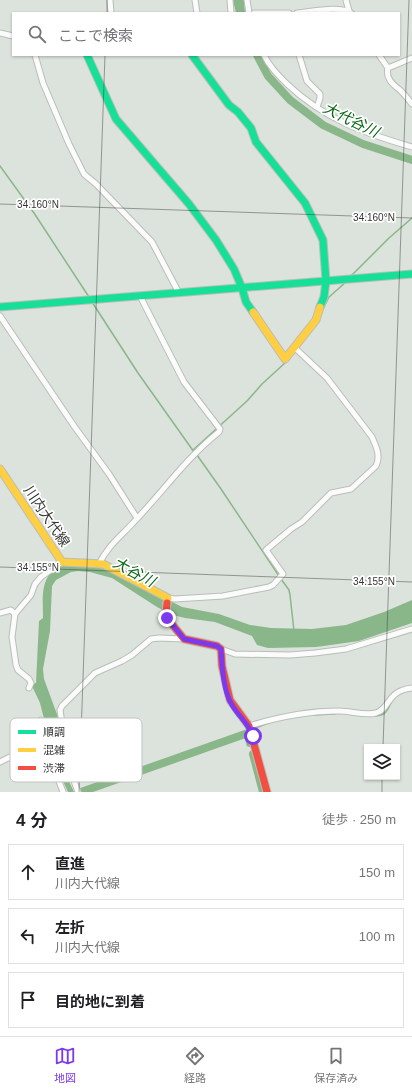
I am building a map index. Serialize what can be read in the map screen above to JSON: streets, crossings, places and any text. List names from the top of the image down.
{
  "streets": {
    "street": ["川内大代線"]
  },
  "water": ["大代谷川", "大谷川"],
  "legend": ["順調", "混雑", "渋滞"],
  "page": {
    "search": "ここで検索",
    "heading": ["4 分", "徒歩 · 250 m"],
    "list": [
      ["直進", "川内大代線", "150 m"],
      ["左折", "川内大代線", "100 m"],
      "目的地に到着"
    ],
    "nav": ["地図", "経路", "保存済み"]
  },
  "coordinates": ["34.160°N", "34.155°N"]
}
